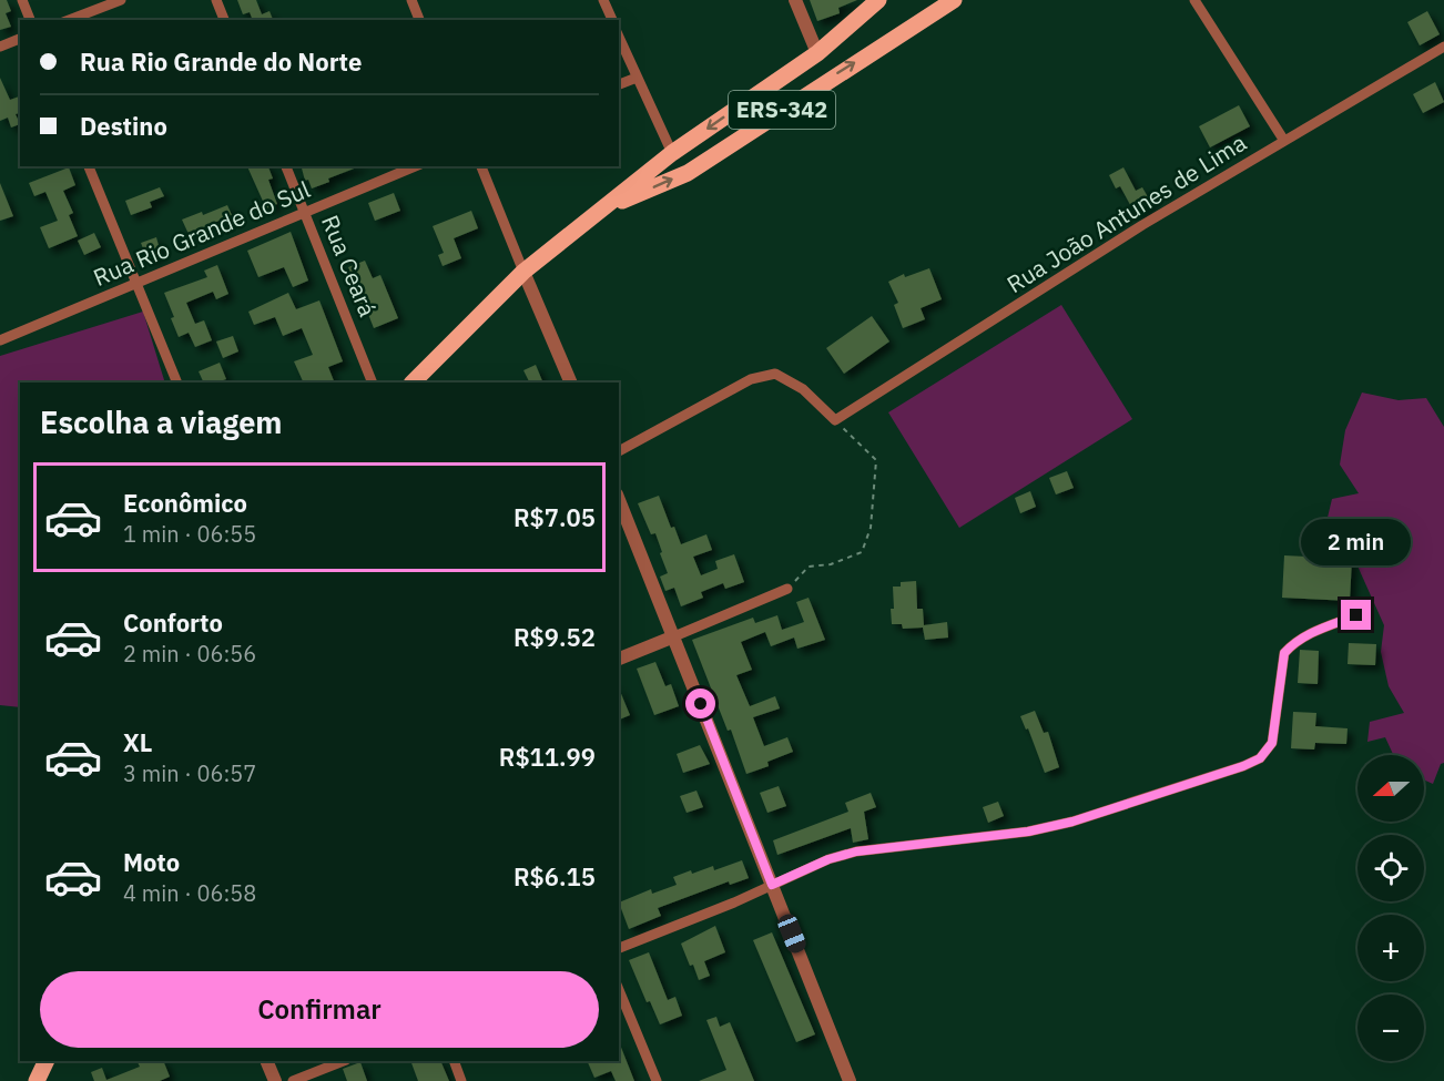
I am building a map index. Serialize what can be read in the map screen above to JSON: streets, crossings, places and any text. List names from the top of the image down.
{
  "streets": {
    "main road": ["ERS-342"],
    "street": ["Rua João Antunes de Lima", "Rua Rio Grande do Sul", "Rua Ceará"]
  },
  "crossings": [
    ["Rua Rio Grande do Sul", "Rua Ceará"]
  ],
  "north": "left",
  "page": {
    "banner": ["Rua Rio Grande do Norte", "Destino"],
    "heading": "Escolha a viagem",
    "list": [
      {
        "name": "Econômico",
        "note": "1 min · 06:55",
        "value": "R$7.05"
      },
      {
        "name": "Conforto",
        "note": "2 min · 06:56",
        "value": "R$9.52"
      },
      {
        "name": "XL",
        "note": "3 min · 06:57",
        "value": "R$11.99"
      },
      {
        "name": "Moto",
        "note": "4 min · 06:58",
        "value": "R$6.15"
      }
    ],
    "bubble": "2 min",
    "map_buttons": ["+", "−"],
    "buttons": "Confirmar"
  }
}
